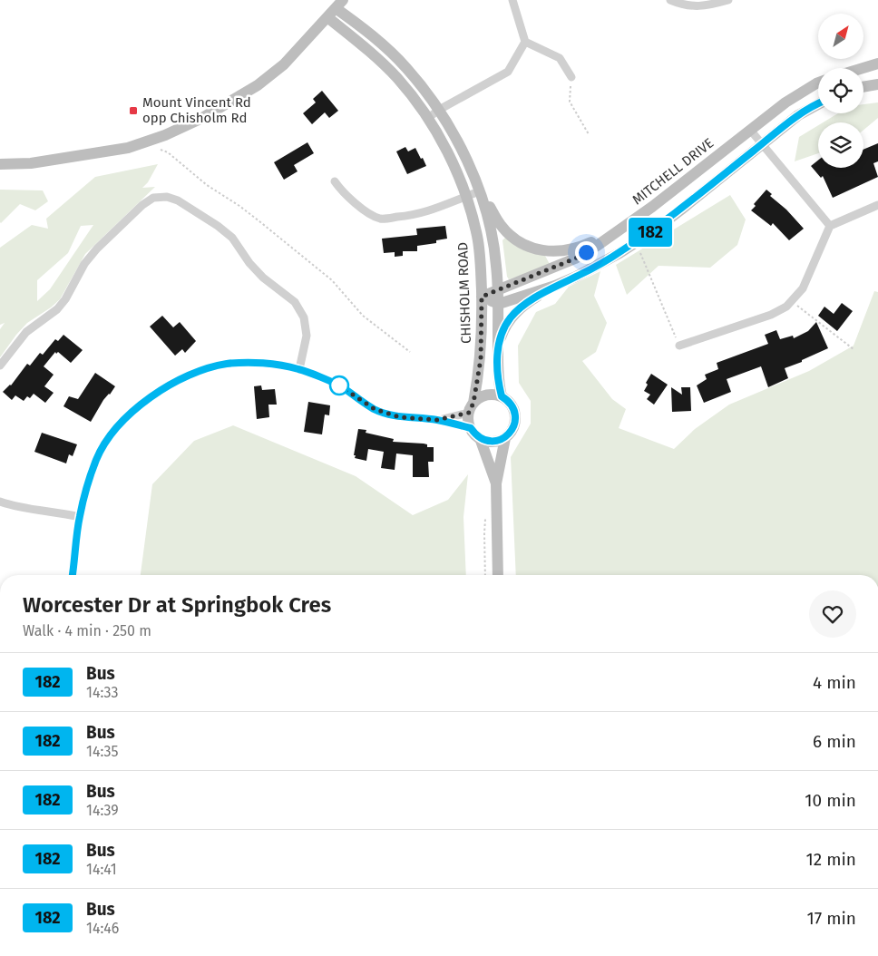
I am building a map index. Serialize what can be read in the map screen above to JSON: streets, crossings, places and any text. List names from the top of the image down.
{
  "streets": {
    "main road": ["MITCHELL DRIVE", "CHISHOLM ROAD"]
  },
  "crossings": [
    ["MITCHELL DRIVE", "CHISHOLM ROAD"]
  ],
  "places": {
    "transit": ["Mount Vincent Rd opp Chisholm Rd"]
  },
  "lines": ["bus line 182"],
  "north": "top right",
  "page": {
    "on_map": "182",
    "heading": ["Worcester Dr at Springbok Cres", "Walk · 4 min · 250 m"],
    "list": [
      {
        "mark": "182",
        "name": "Bus",
        "note": "14:33",
        "value": "4 min"
      },
      {
        "mark": "182",
        "name": "Bus",
        "note": "14:35",
        "value": "6 min"
      },
      {
        "mark": "182",
        "name": "Bus",
        "note": "14:39",
        "value": "10 min"
      },
      {
        "mark": "182",
        "name": "Bus",
        "note": "14:41",
        "value": "12 min"
      },
      {
        "mark": "182",
        "name": "Bus",
        "note": "14:46",
        "value": "17 min"
      }
    ]
  }
}
